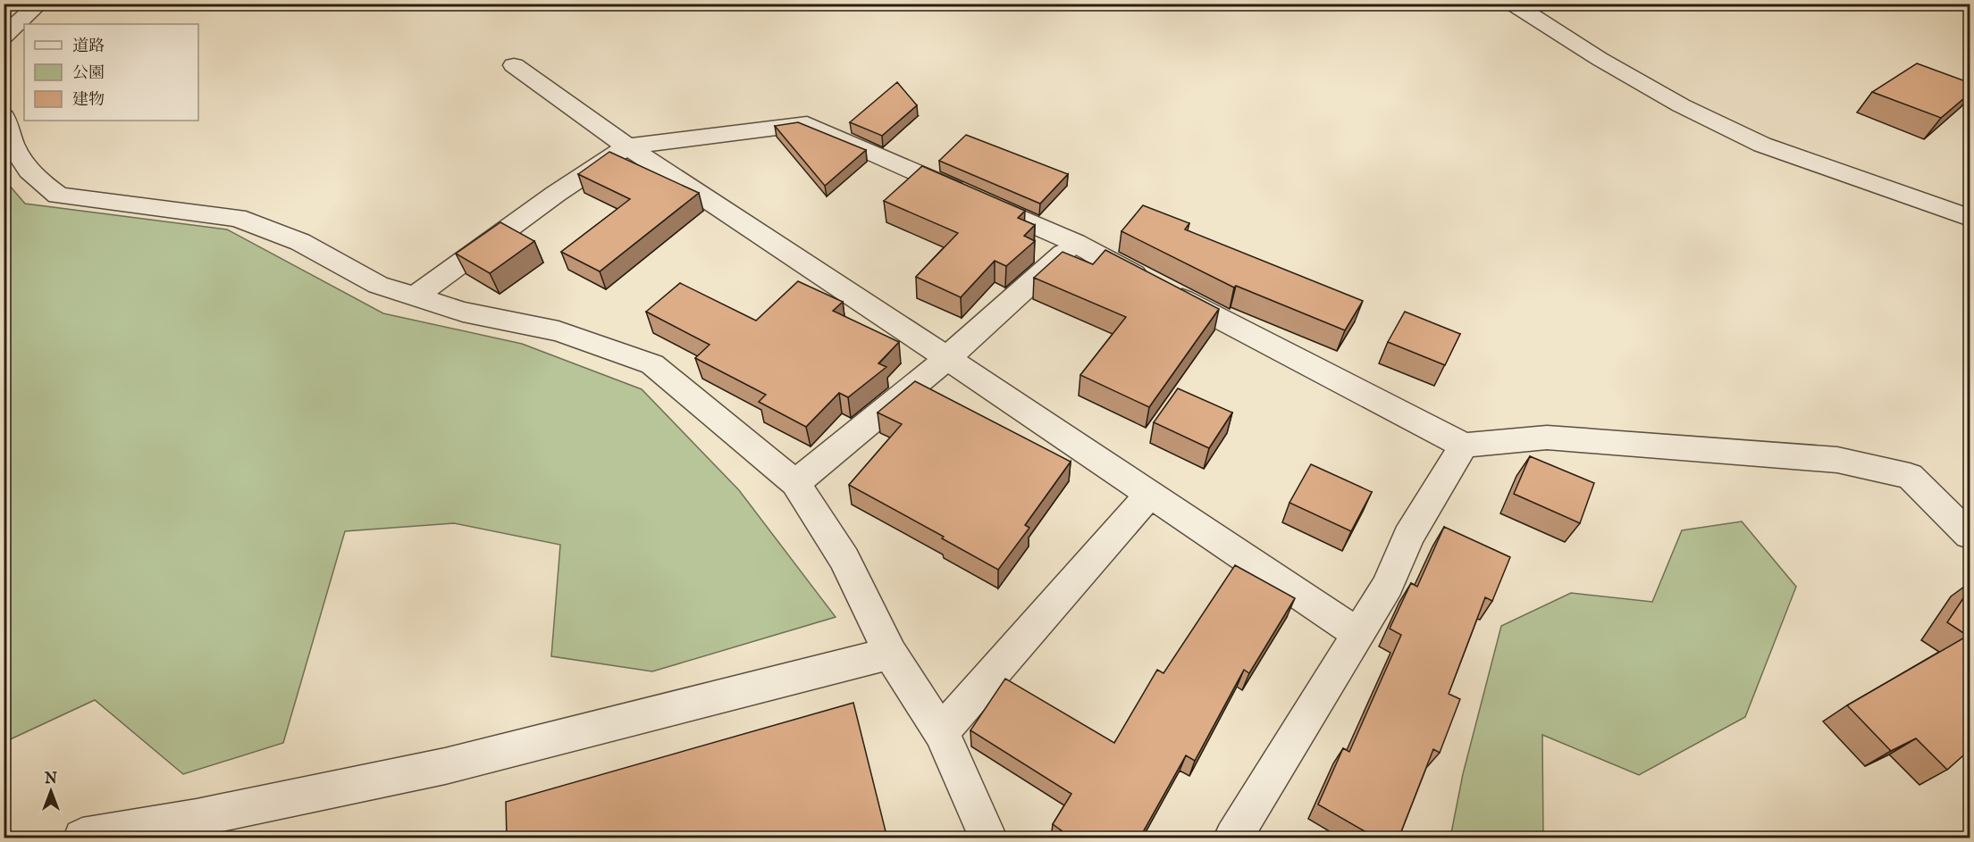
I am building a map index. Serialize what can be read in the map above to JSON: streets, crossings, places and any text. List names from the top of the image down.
{
  "legend": ["道路", "公園", "建物"],
  "north": "top"
}
